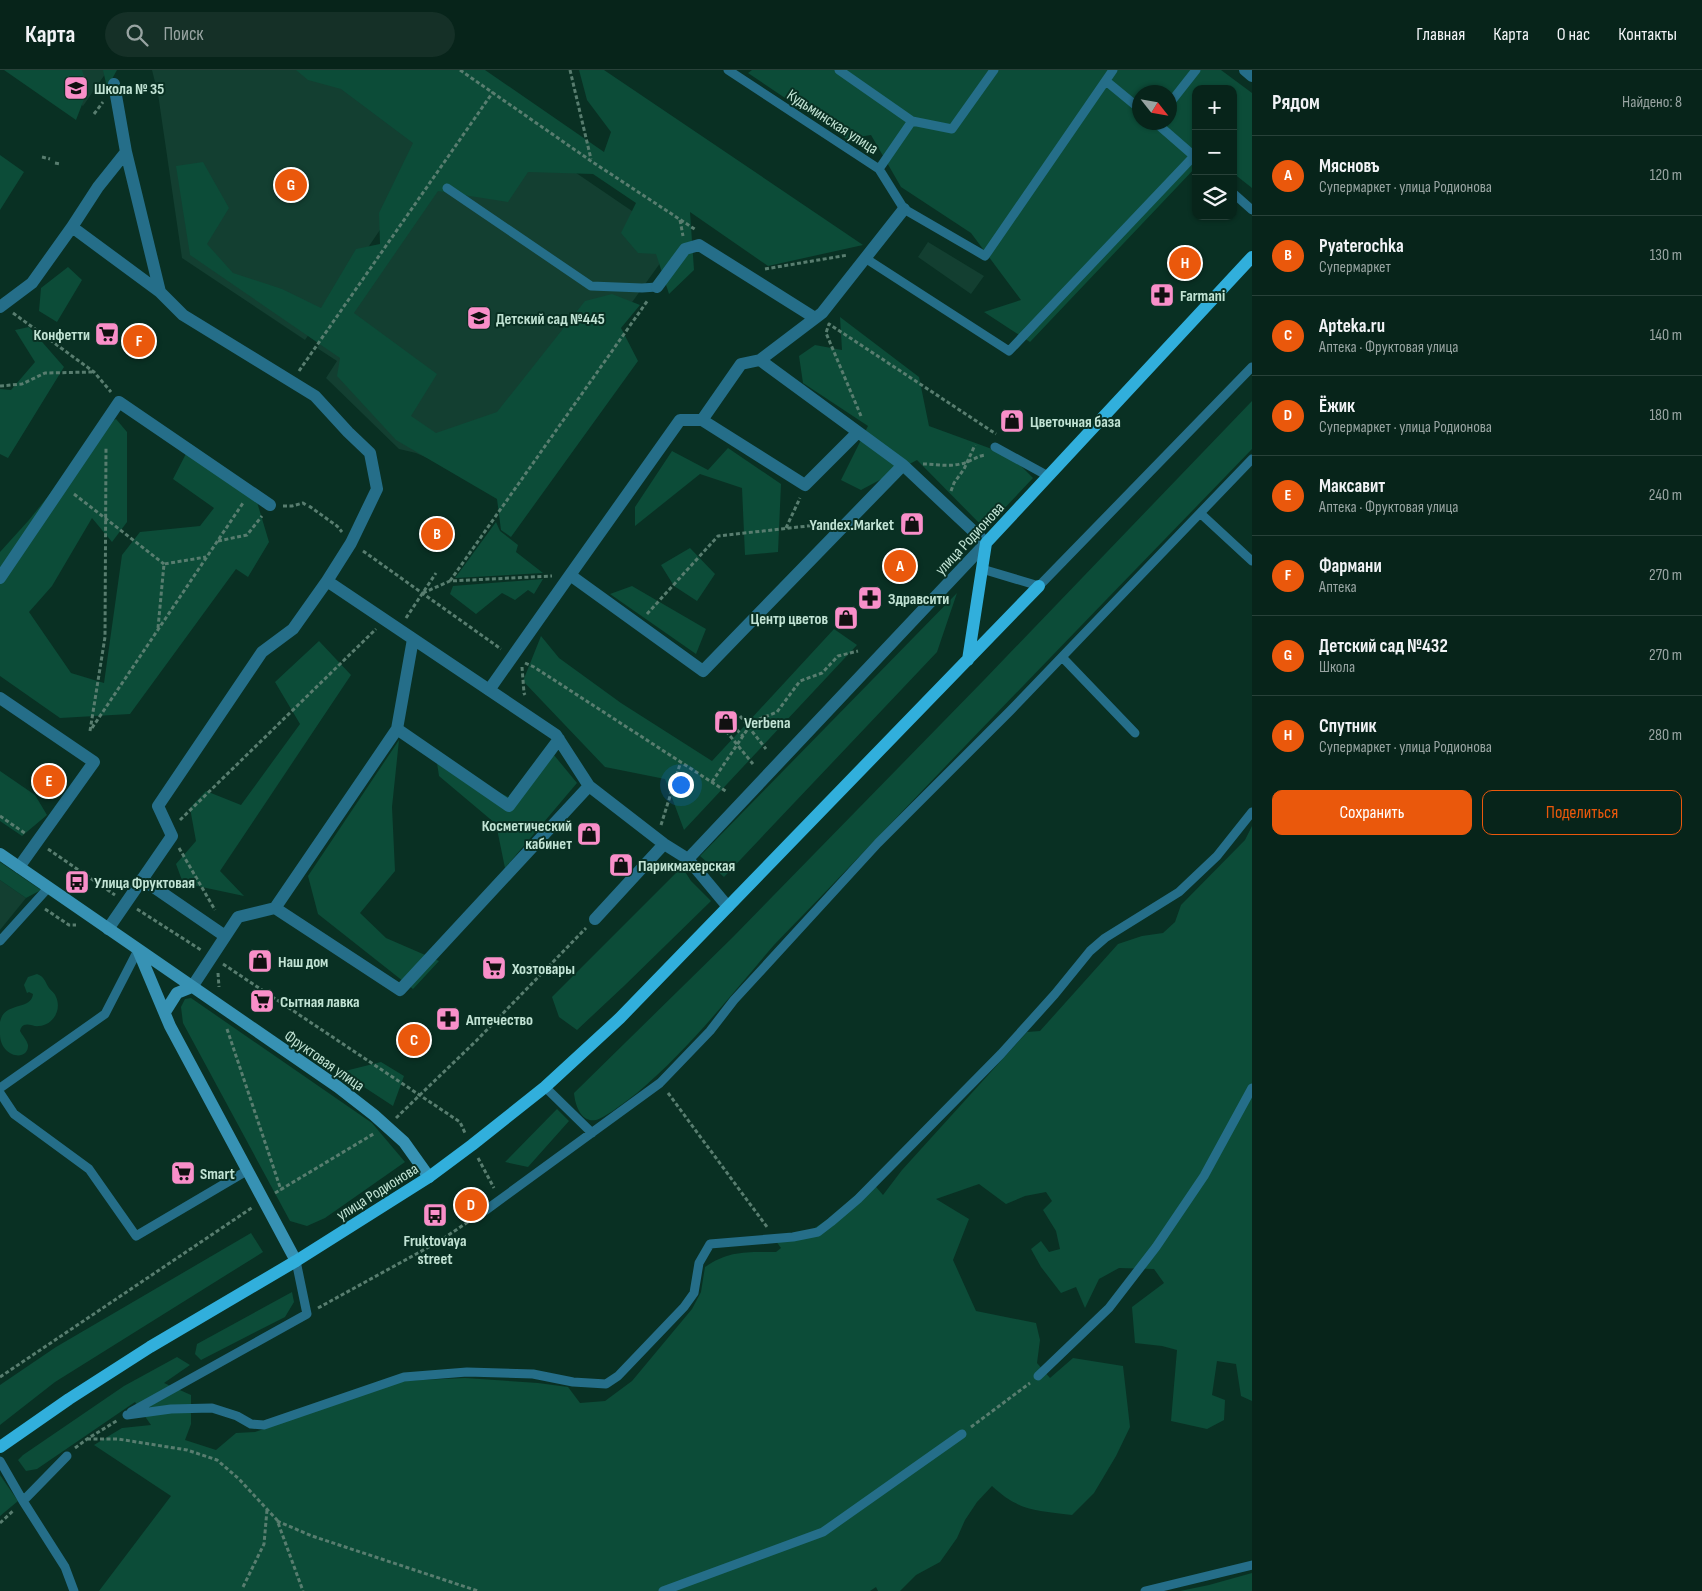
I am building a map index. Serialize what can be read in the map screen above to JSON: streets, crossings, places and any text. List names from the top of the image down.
{
  "streets": {
    "main road": ["улица Родионова"],
    "street": ["Фруктовая улица"],
    "lane": ["Кудьминская улица"]
  },
  "crossings": [
    ["улица Родионова", "Фруктовая улица"]
  ],
  "places": {
    "school or university": ["Школа № 35", "Детский сад №445"],
    "pharmacy": ["Farmani", "Здравсити", "Аптечество"],
    "supermarket": [
      "Конфетти",
      "Хозтовары",
      "Сытная лавка",
      "Smart"
    ],
    "shop": [
      "Цветочная база",
      "Yandex.Market",
      "Центр цветов",
      "Verbena",
      "Косметический кабинет",
      "Парикмахерская",
      "Наш дом"
    ],
    "bus stop": ["Улица Фруктовая", "Fruktovaya street"]
  },
  "north": "bottom right",
  "page": {
    "header": "Карта",
    "search": "Поиск",
    "nav": [
      "Главная",
      "Карта",
      "О нас",
      "Контакты"
    ],
    "heading": ["Рядом", "Найдено: 8"],
    "map_buttons": ["+", "−"],
    "list": [
      {
        "mark": "A",
        "name": "Мясновъ",
        "note": "Супермаркет · улица Родионова",
        "value": "120 m"
      },
      {
        "mark": "B",
        "name": "Pyaterochka",
        "note": "Супермаркет",
        "value": "130 m"
      },
      {
        "mark": "C",
        "name": "Apteka.ru",
        "note": "Аптека · Фруктовая улица",
        "value": "140 m"
      },
      {
        "mark": "D",
        "name": "Ёжик",
        "note": "Супермаркет · улица Родионова",
        "value": "180 m"
      },
      {
        "mark": "E",
        "name": "Максавит",
        "note": "Аптека · Фруктовая улица",
        "value": "240 m"
      },
      {
        "mark": "F",
        "name": "Фармани",
        "note": "Аптека",
        "value": "270 m"
      },
      {
        "mark": "G",
        "name": "Детский сад №432",
        "note": "Школа",
        "value": "270 m"
      },
      {
        "mark": "H",
        "name": "Спутник",
        "note": "Супермаркет · улица Родионова",
        "value": "280 m"
      }
    ],
    "pins": [
      "G",
      "H",
      "F",
      "B",
      "A",
      "E",
      "C",
      "D"
    ],
    "buttons": ["Сохранить", "Поделиться"]
  }
}
